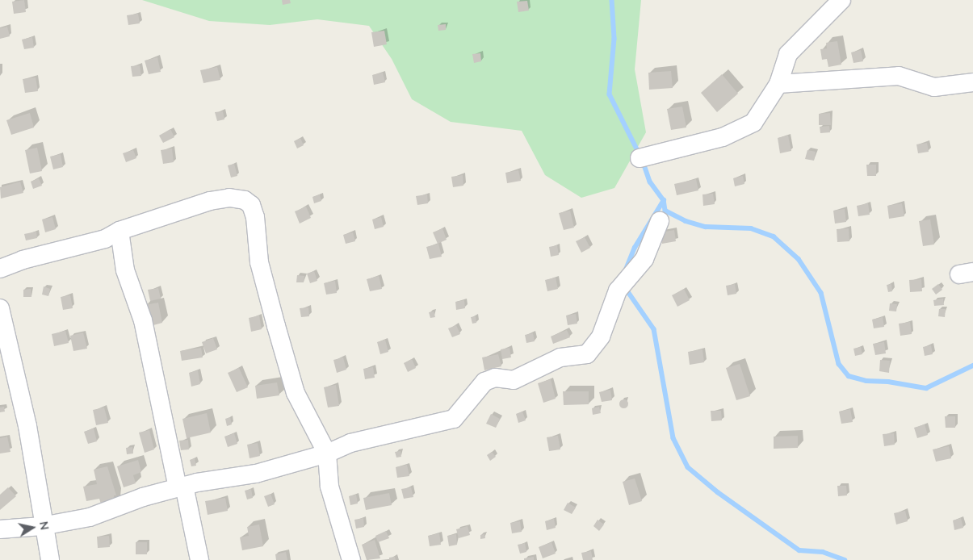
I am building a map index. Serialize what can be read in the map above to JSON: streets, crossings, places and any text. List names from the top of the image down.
{
  "north": "right"
}
